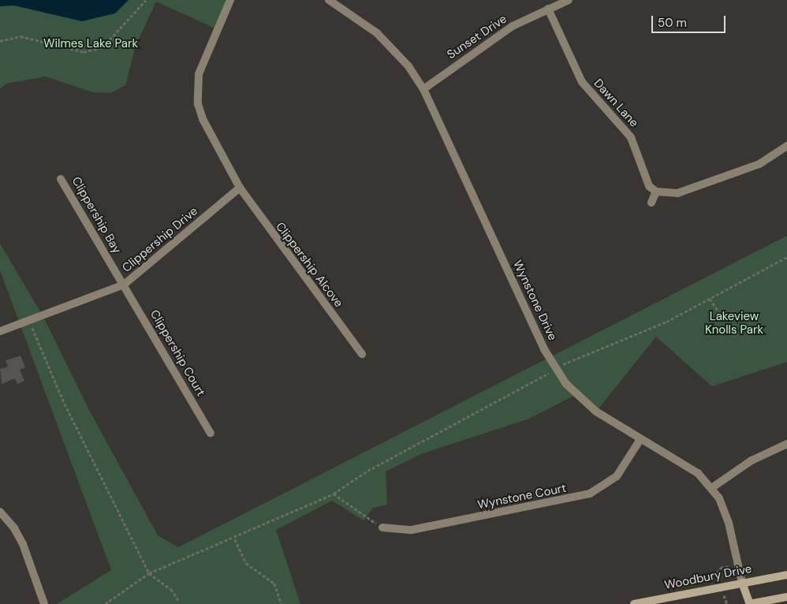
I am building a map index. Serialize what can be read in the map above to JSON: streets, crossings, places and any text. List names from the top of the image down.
{
  "streets": {
    "main road": ["Woodbury Drive"],
    "street": [
      "Sunset Drive",
      "Dawn Lane",
      "Clippership Bay",
      "Clippership Drive",
      "Clippership Alcove",
      "Wynstone Drive",
      "Clippership Court",
      "Wynstone Court"
    ]
  },
  "crossings": [
    ["Sunset Drive", "Dawn Lane"],
    ["Sunset Drive", "Wynstone Drive"],
    ["Clippership Bay", "Clippership Drive"],
    ["Clippership Bay", "Clippership Court"],
    ["Clippership Drive", "Clippership Alcove"],
    ["Clippership Drive", "Clippership Court"],
    ["Wynstone Drive", "Wynstone Court"],
    ["Wynstone Drive", "Woodbury Drive"]
  ],
  "parks": ["Wilmes Lake Park", "Lakeview Knolls Park"],
  "scale_bar": "50 m"
}
